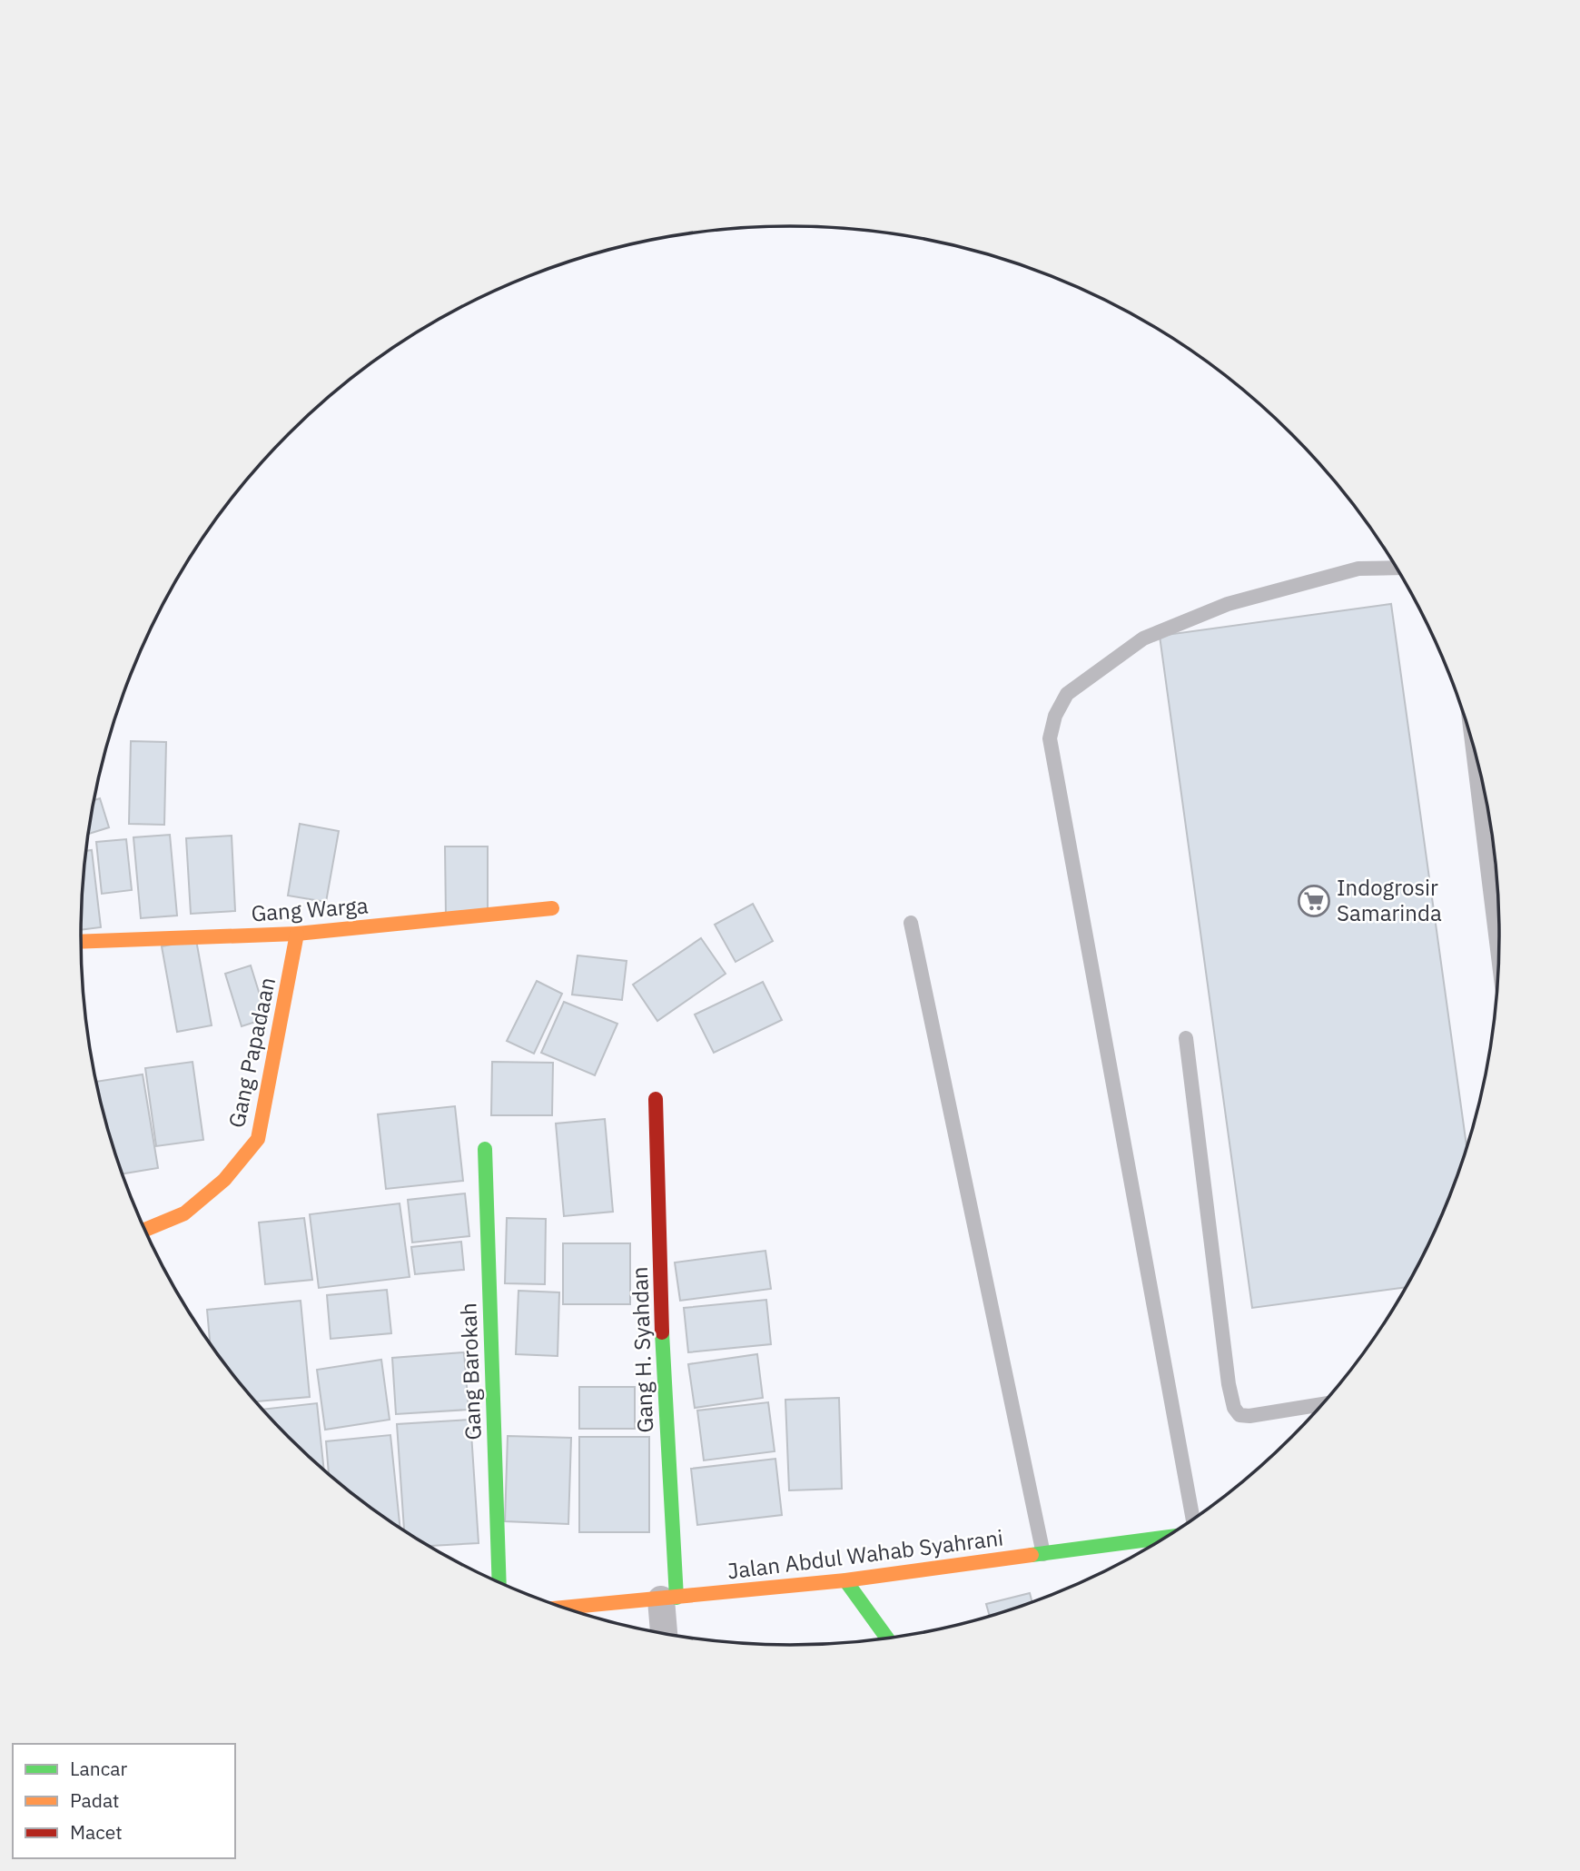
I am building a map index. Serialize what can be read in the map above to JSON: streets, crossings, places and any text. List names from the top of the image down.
{
  "streets": {
    "main road": [
      "Gang Warga",
      "Gang Papadaan",
      "Gang H. Syahdan",
      "Gang Barokah",
      "Jalan Abdul Wahab Syahrani"
    ]
  },
  "crossings": [
    ["Gang Warga", "Gang Papadaan"],
    ["Gang H. Syahdan", "Jalan Abdul Wahab Syahrani"]
  ],
  "places": {
    "supermarket": ["Indogrosir Samarinda"]
  },
  "legend": ["Lancar", "Padat", "Macet"]
}
